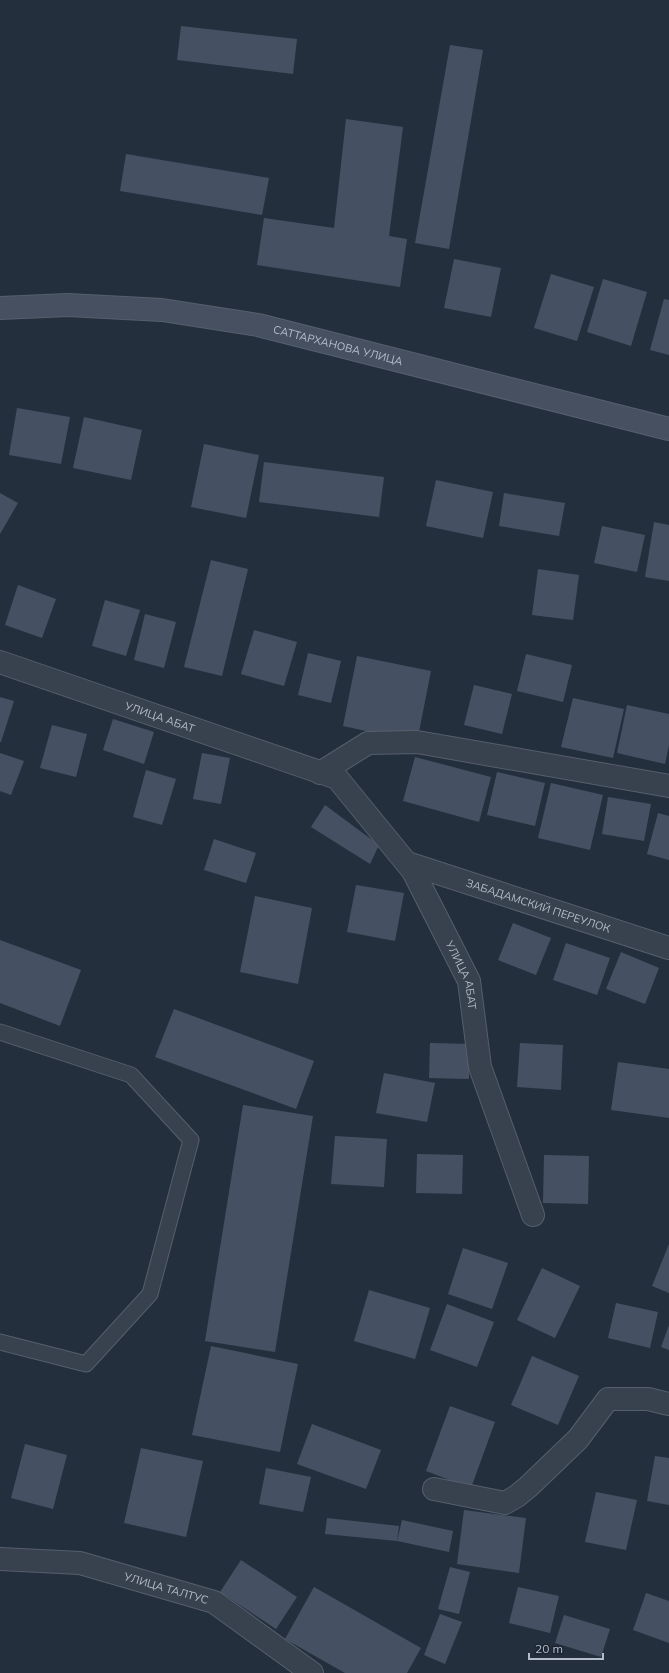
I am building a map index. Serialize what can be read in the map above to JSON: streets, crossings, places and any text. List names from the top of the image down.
{
  "streets": {
    "street": [
      "САТТАРХАНОВА УЛИЦА",
      "УЛИЦА АБАТ",
      "ЗАБАДАМСКИЙ ПЕРЕУЛОК",
      "УЛИЦА ТАЛТУС"
    ]
  },
  "crossings": [
    ["УЛИЦА АБАТ", "ЗАБАДАМСКИЙ ПЕРЕУЛОК"]
  ],
  "scale_bar": "20 m"
}
